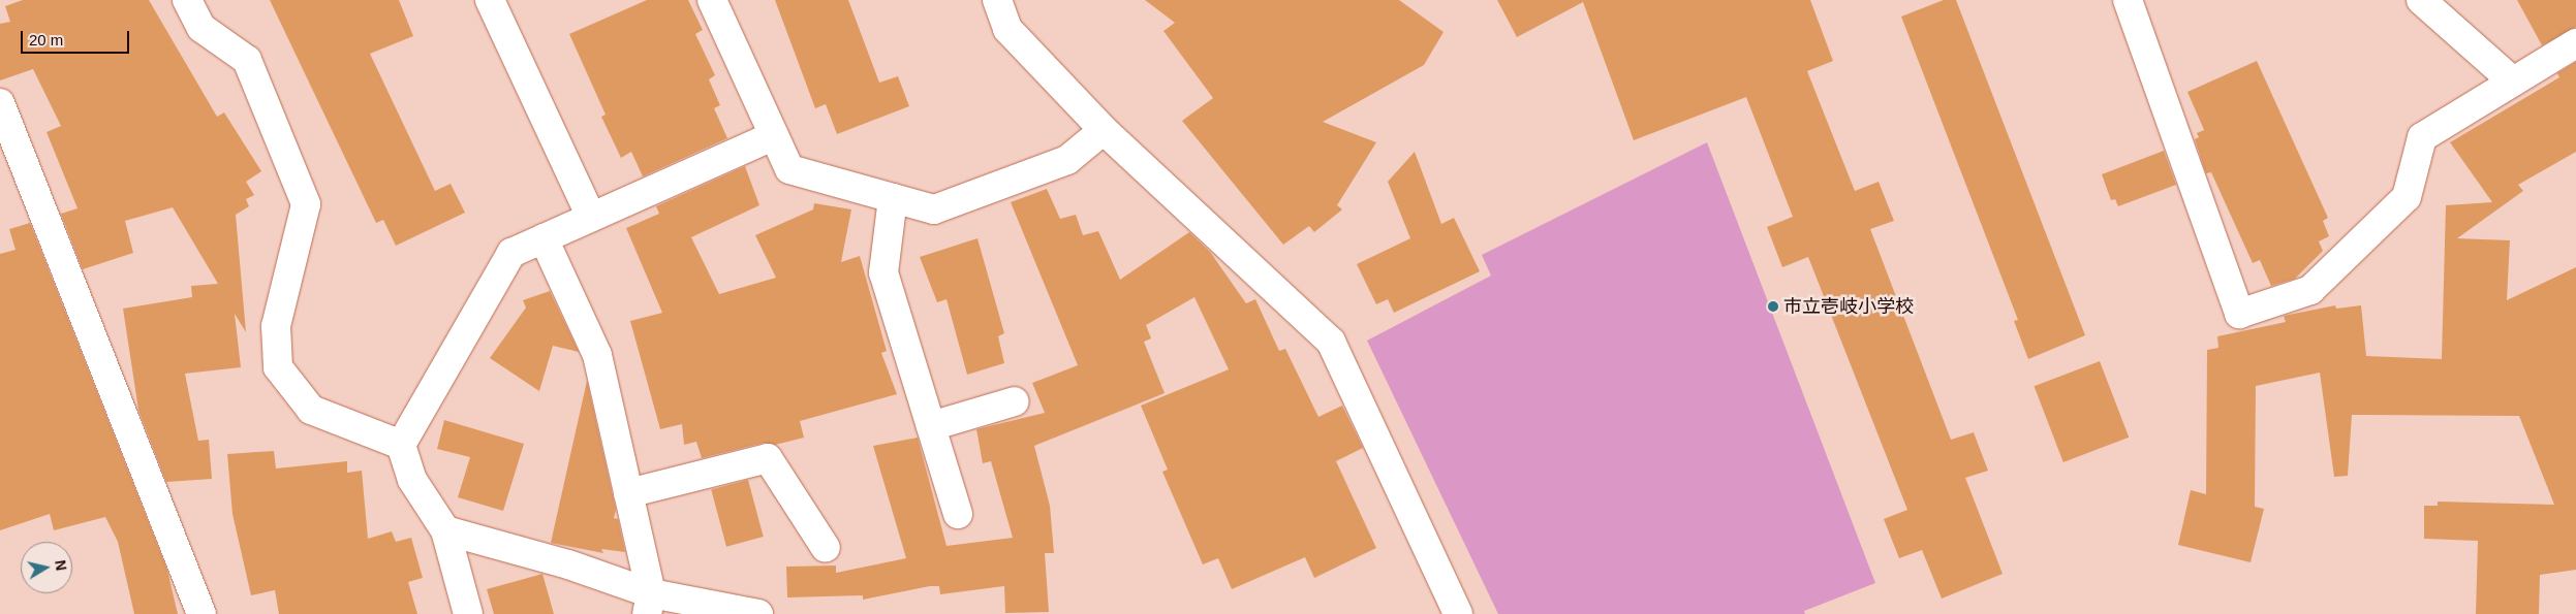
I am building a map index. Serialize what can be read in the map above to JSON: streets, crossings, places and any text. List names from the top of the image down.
{
  "places": ["市立壱岐小学校"],
  "scale_bar": "20 m",
  "north": "right"
}
